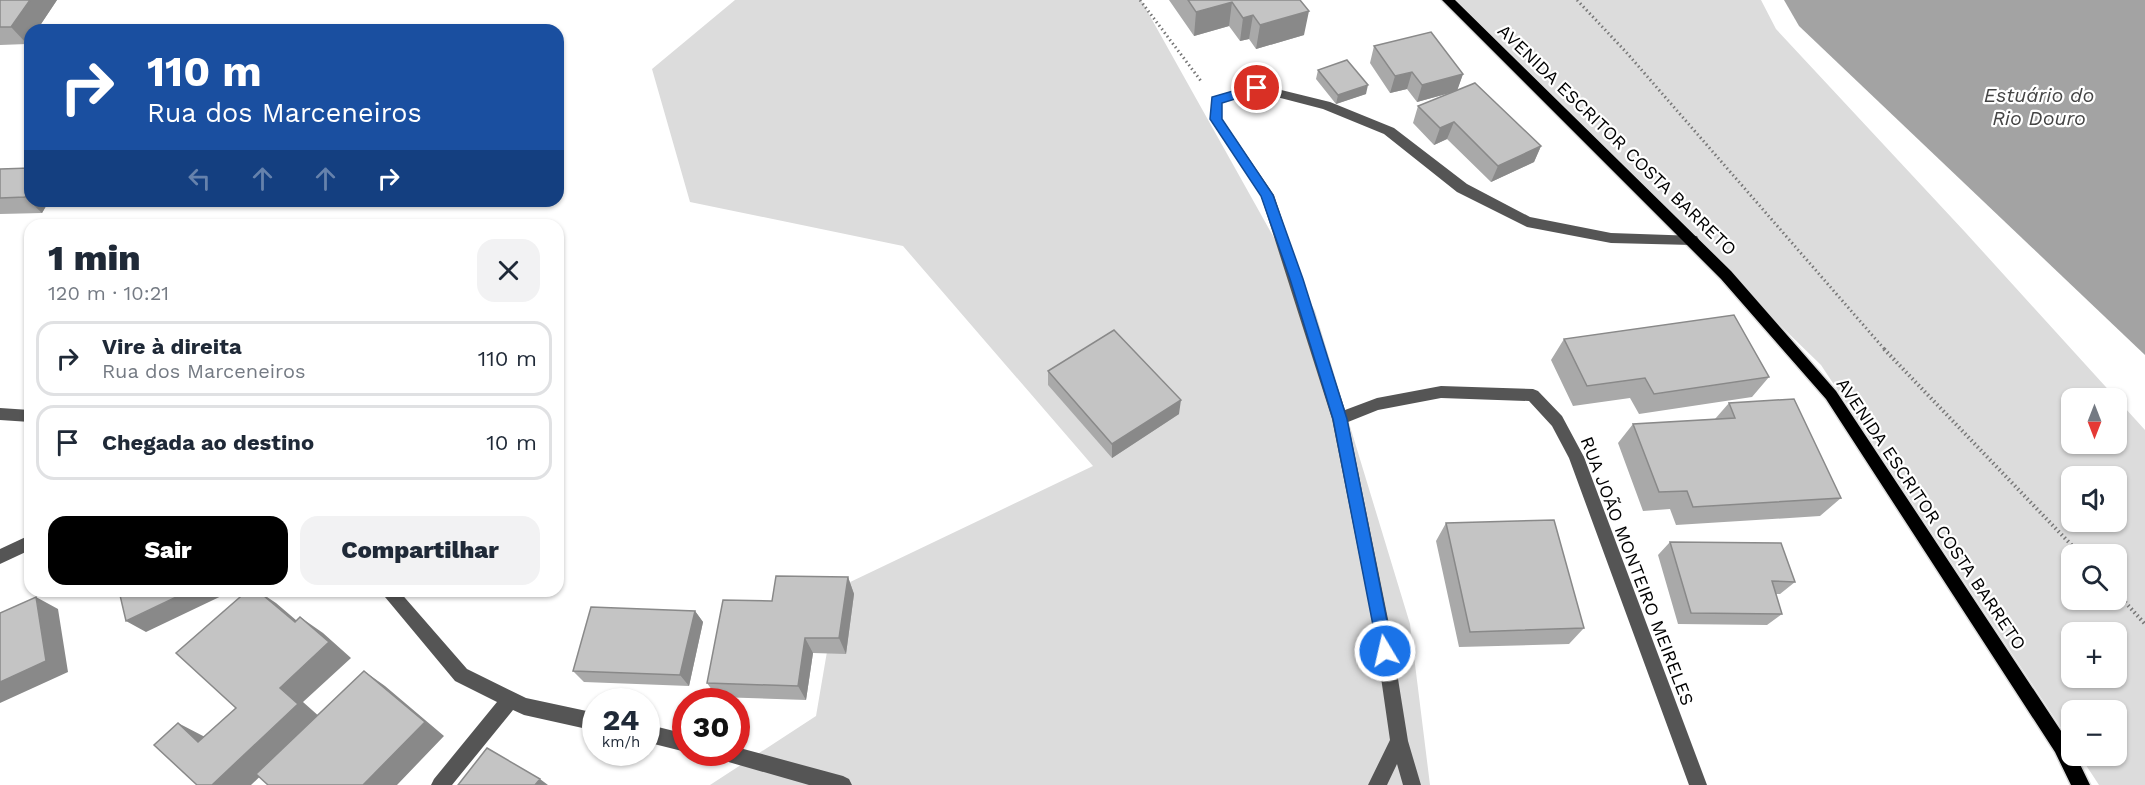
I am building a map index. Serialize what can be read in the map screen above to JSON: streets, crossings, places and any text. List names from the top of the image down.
{
  "streets": {
    "main road": ["AVENIDA ESCRITOR COSTA BARRETO"],
    "street": ["RUA JOÃO MONTEIRO MEIRELES"]
  },
  "water": ["Estuário do Rio Douro"],
  "north": "bottom",
  "page": {
    "turn": ["110 m", "Rua dos Marceneiros"],
    "heading": ["1 min", "120 m · 10:21"],
    "list": [
      {
        "name": "Vire à direita",
        "note": "Rua dos Marceneiros",
        "value": "110 m"
      },
      {
        "name": "Chegada ao destino",
        "value": "10 m"
      }
    ],
    "map_buttons": ["+", "−"],
    "buttons": ["Sair", "Compartilhar"],
    "speed": "24 km/h",
    "limit": "30"
  }
}
